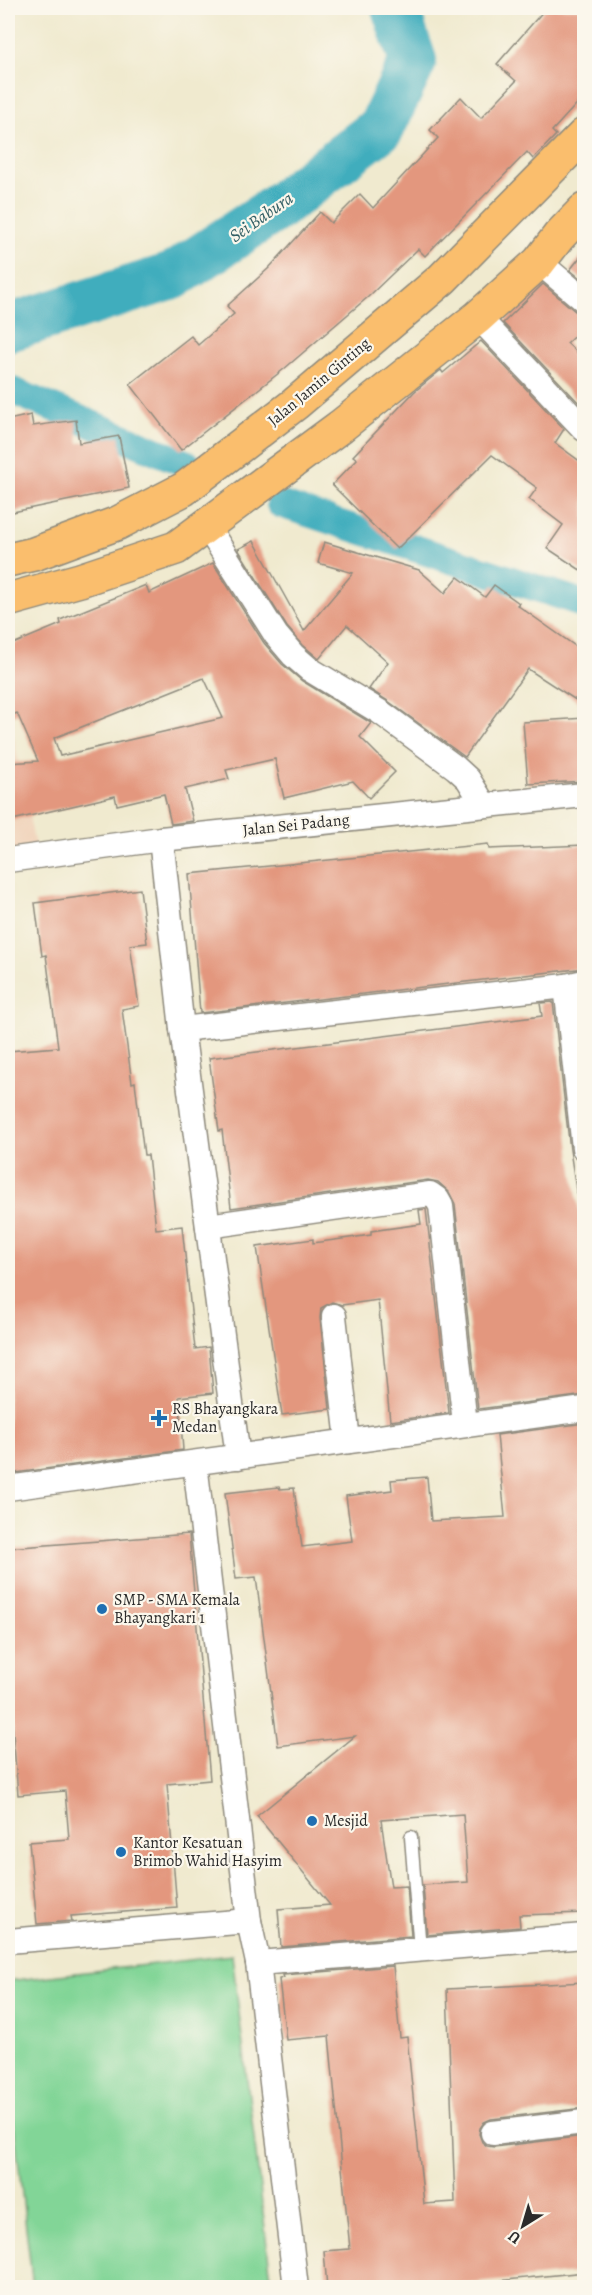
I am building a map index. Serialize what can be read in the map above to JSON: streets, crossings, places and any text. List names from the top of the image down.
{
  "streets": {
    "main road": ["Jalan Jamin Ginting"],
    "street": ["Jalan Sei Padang"]
  },
  "water": ["Sei Babura"],
  "places": {
    "health": ["RS Bhayangkara Medan"],
    "other": ["SMP - SMA Kemala Bhayangkari 1", "Mesjid", "Kantor Kesatuan Brimob Wahid Hasyim"]
  },
  "north": "bottom left"
}
